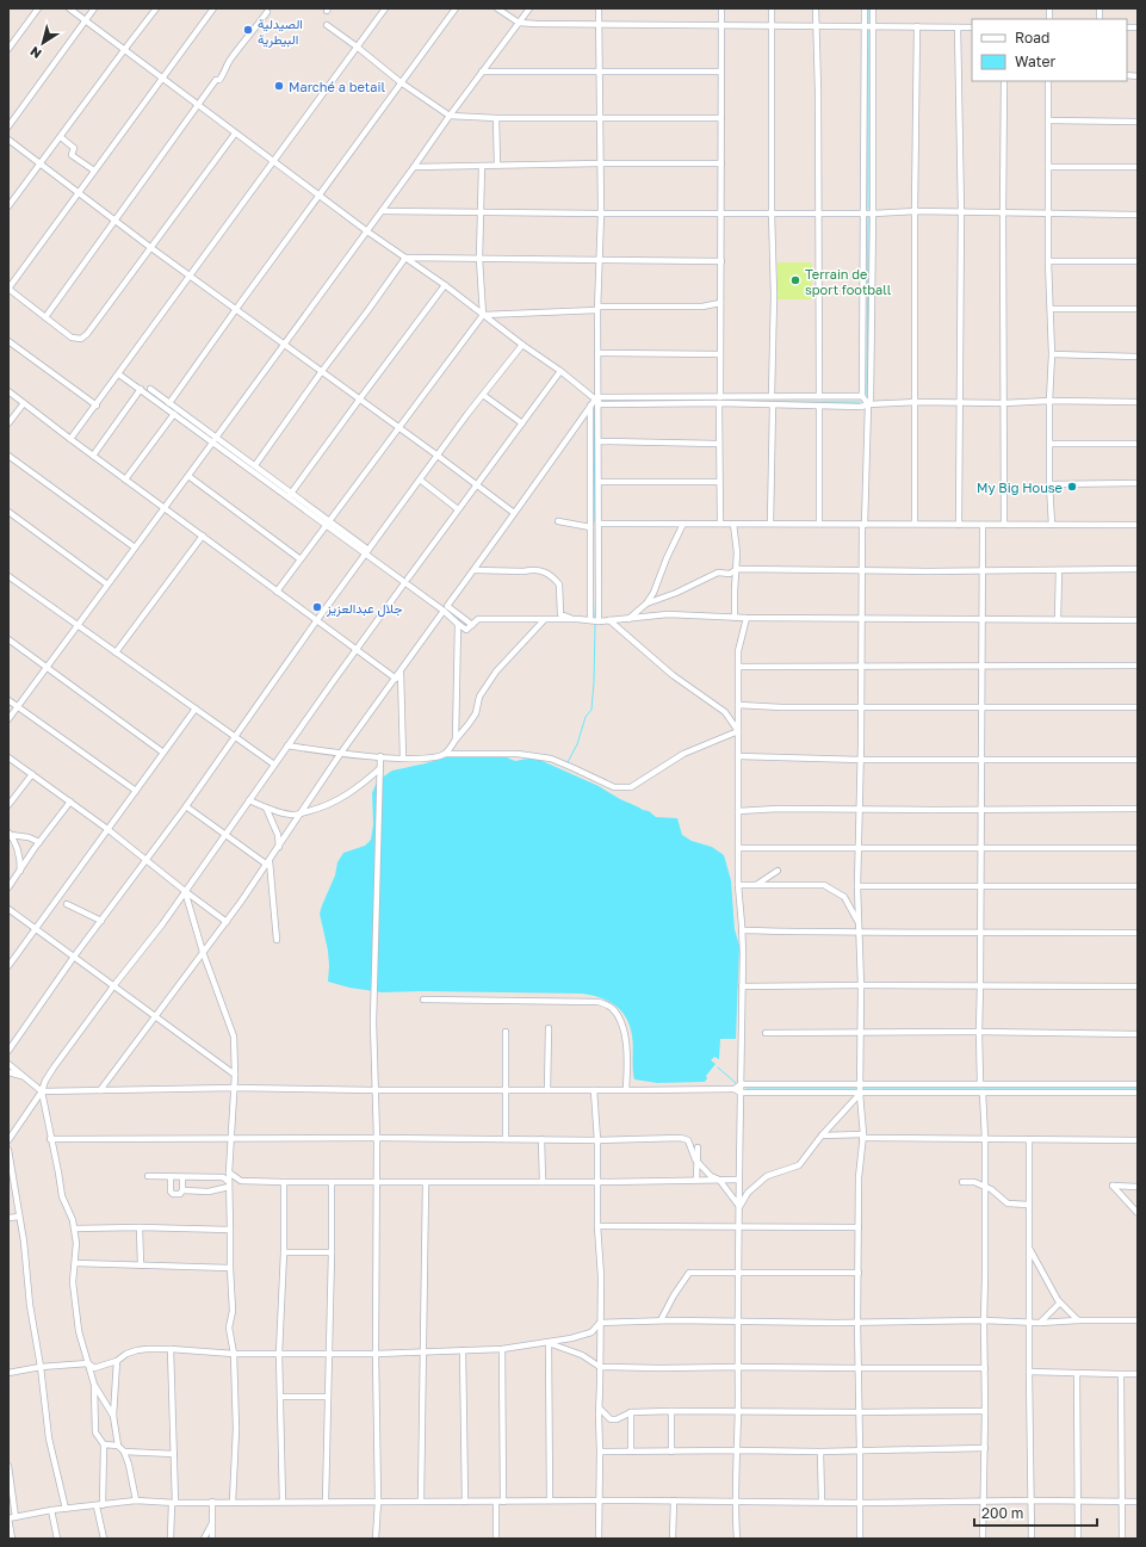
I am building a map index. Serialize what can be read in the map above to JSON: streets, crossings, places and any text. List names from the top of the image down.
{
  "places": [
    "الصيدلية البيطرية",
    "Marché a betail",
    "Terrain de sport football",
    "My Big House",
    "جلال عبدالعزيز"
  ],
  "legend": ["Road", "Water"],
  "scale_bar": "200 m",
  "north": "bottom left"
}
